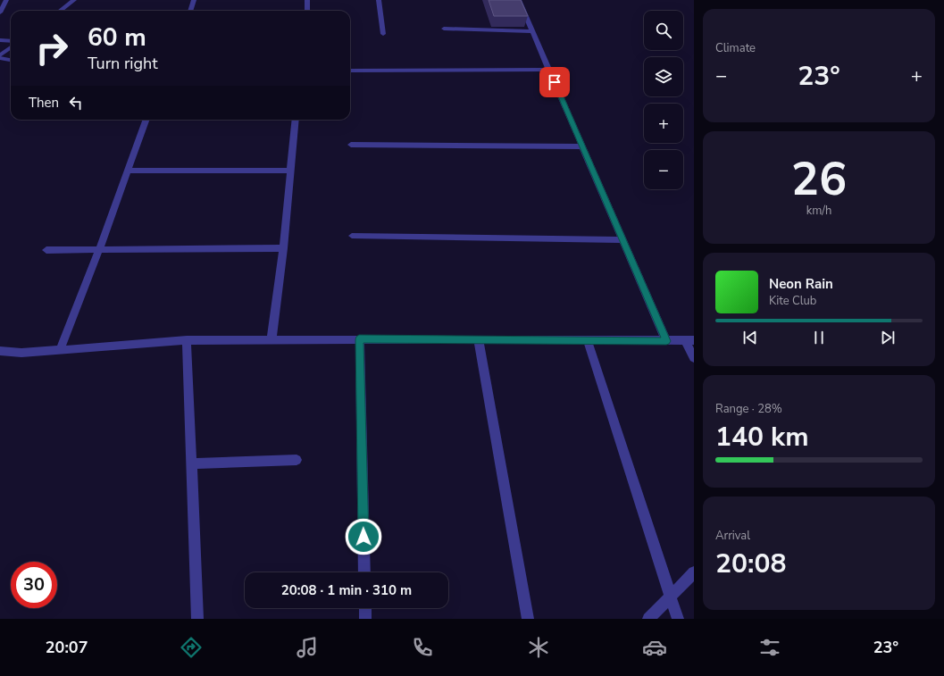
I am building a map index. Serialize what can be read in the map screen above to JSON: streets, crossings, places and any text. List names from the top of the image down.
{
  "page": {
    "tile": [
      "Climate",
      ["26", "km/h"],
      ["Range · 28%", "140 km"],
      ["Arrival", "20:08"]
    ],
    "map_buttons": ["+", "−"],
    "turn": ["60 m", "Turn right"],
    "heat": ["−", "23°", "+"],
    "then": "Then",
    "song": ["Neon Rain", "Kite Club"],
    "limit": "30",
    "trip": "20:08 · 1 min · 310 m",
    "tabs": ["20:07", "23°"]
  }
}
